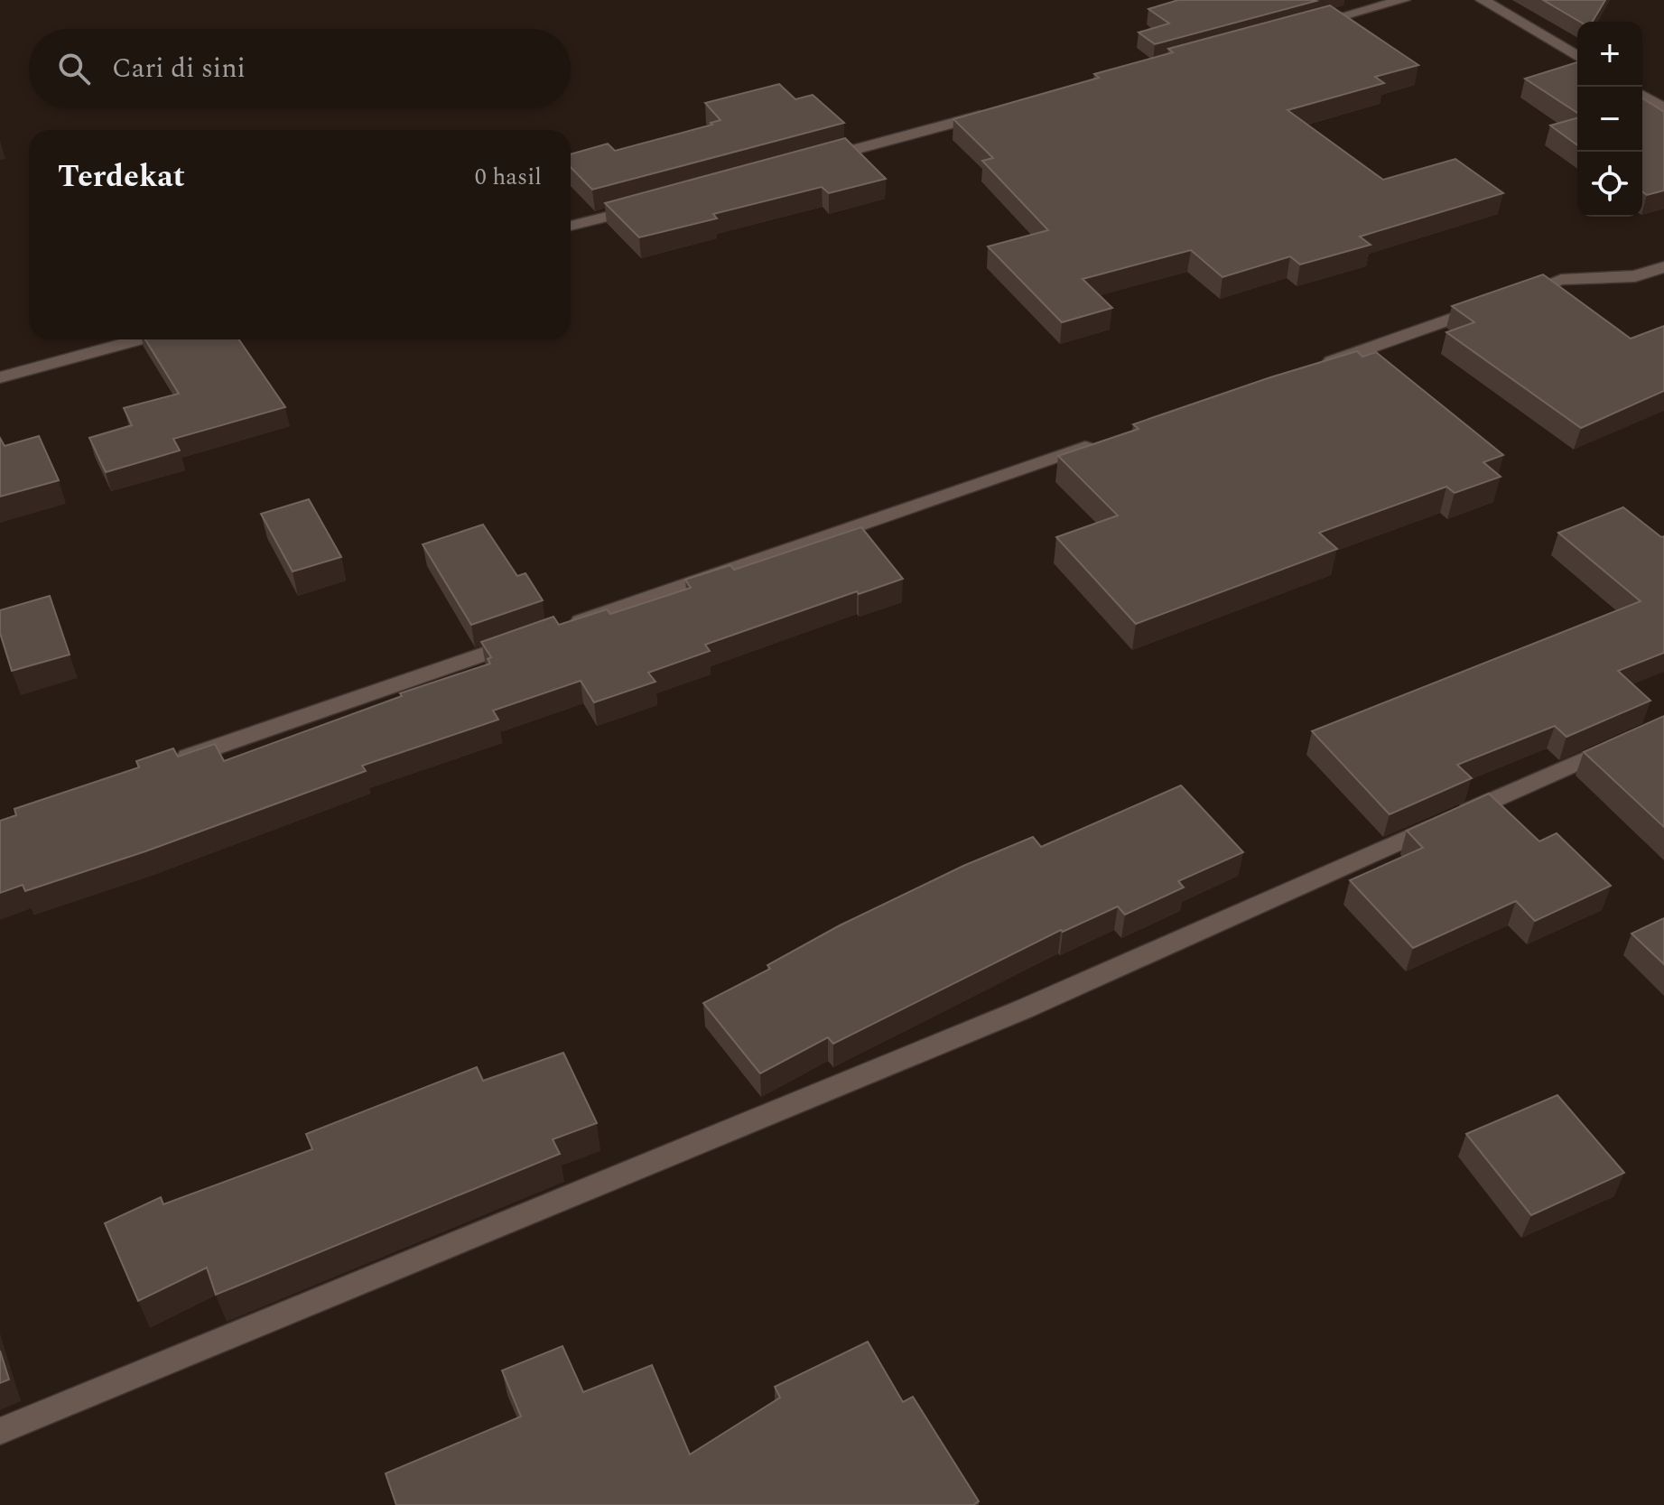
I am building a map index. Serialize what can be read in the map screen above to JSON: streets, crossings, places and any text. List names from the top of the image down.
{
  "page": {
    "map_buttons": ["+", "−"],
    "search": "Cari di sini",
    "heading": ["Terdekat", "0 hasil"]
  }
}
